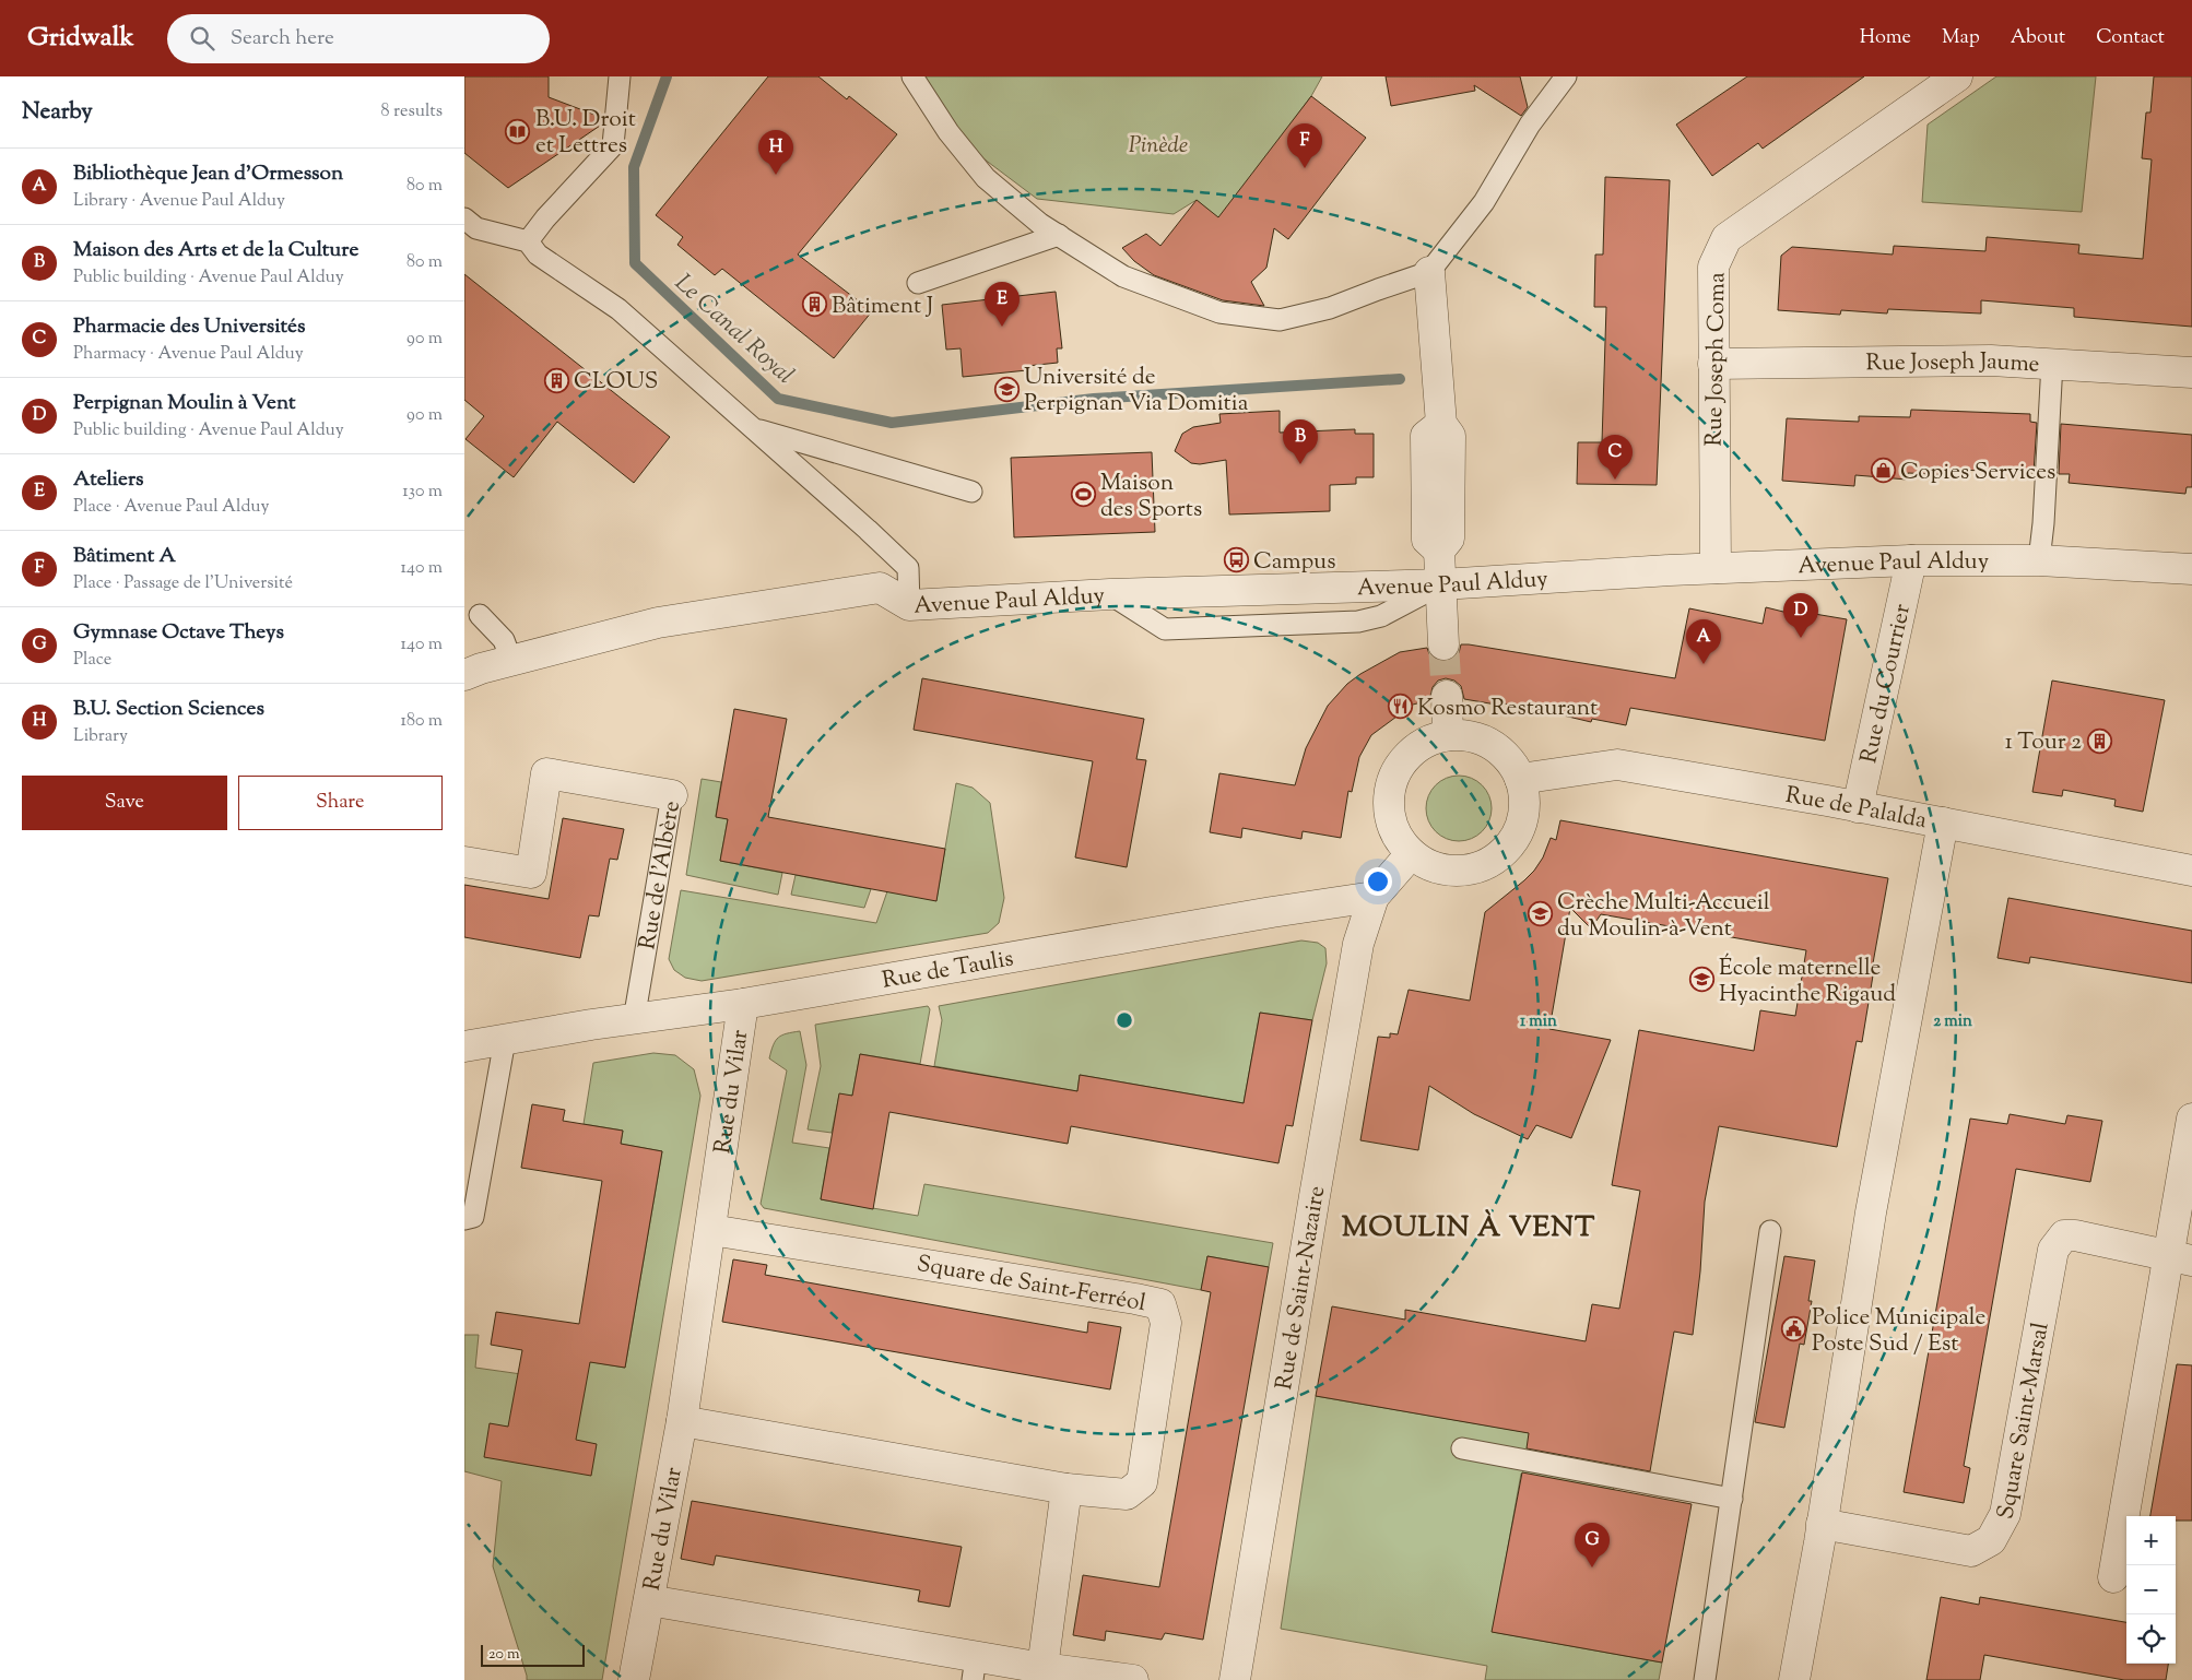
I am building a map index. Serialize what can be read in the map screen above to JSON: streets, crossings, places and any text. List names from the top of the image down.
{
  "streets": {
    "street": [
      "Rue Joseph Coma",
      "Rue Joseph Jaume",
      "Avenue Paul Alduy",
      "Rue du Courrier",
      "Rue de Palalda",
      "Rue de l'Albère",
      "Rue de Taulis",
      "Rue du Vilar",
      "Square de Saint-Ferréol",
      "Rue de Saint-Nazaire",
      "Square Saint-Marsal"
    ]
  },
  "crossings": [
    ["Rue Joseph Coma", "Rue Joseph Jaume"],
    ["Rue Joseph Coma", "Avenue Paul Alduy"],
    ["Avenue Paul Alduy", "Rue du Courrier"],
    ["Rue du Courrier", "Rue de Palalda"],
    ["Rue de l'Albère", "Rue de Taulis"],
    ["Rue de Taulis", "Rue du Vilar"],
    ["Rue de Taulis", "Rue de Saint-Nazaire"],
    ["Rue du Vilar", "Square de Saint-Ferréol"]
  ],
  "districts": ["MOULIN À VENT"],
  "water": ["Le Canal Royal"],
  "parks": ["Pinède"],
  "places": {
    "library": ["B.U. Droit et Lettres"],
    "building": ["Bâtiment J", "CLOUS", "1 Tour 2"],
    "school or university": ["Université de Perpignan Via Domitia", "Crèche Multi-Accueil du Moulin-à-Vent", "École maternelle Hyacinthe Rigaud"],
    "shop": ["Copies Services"],
    "sports": ["Maison des Sports"],
    "bus stop": ["Campus"],
    "restaurant": ["Kosmo Restaurant"],
    "public building": ["Police Municipale Poste Sud / Est"]
  },
  "scale_bar": "20 m",
  "page": {
    "header": "Gridwalk",
    "search": "Search here",
    "nav": [
      "Home",
      "Map",
      "About",
      "Contact"
    ],
    "heading": ["Nearby", "8 results"],
    "pins": [
      "F",
      "H",
      "E",
      "B",
      "C",
      "D",
      "A",
      "G"
    ],
    "list": [
      {
        "mark": "A",
        "name": "Bibliothèque Jean d'Ormesson",
        "note": "Library · Avenue Paul Alduy",
        "value": "80 m"
      },
      {
        "mark": "B",
        "name": "Maison des Arts et de la Culture",
        "note": "Public building · Avenue Paul Alduy",
        "value": "80 m"
      },
      {
        "mark": "C",
        "name": "Pharmacie des Universités",
        "note": "Pharmacy · Avenue Paul Alduy",
        "value": "90 m"
      },
      {
        "mark": "D",
        "name": "Perpignan Moulin à Vent",
        "note": "Public building · Avenue Paul Alduy",
        "value": "90 m"
      },
      {
        "mark": "E",
        "name": "Ateliers",
        "note": "Place · Avenue Paul Alduy",
        "value": "130 m"
      },
      {
        "mark": "F",
        "name": "Bâtiment A",
        "note": "Place · Passage de l'Université",
        "value": "140 m"
      },
      {
        "mark": "G",
        "name": "Gymnase Octave Theys",
        "note": "Place",
        "value": "140 m"
      },
      {
        "mark": "H",
        "name": "B.U. Section Sciences",
        "note": "Library",
        "value": "180 m"
      }
    ],
    "buttons": ["Save", "Share"],
    "map_buttons": ["+", "−"],
    "scale": "20 m"
  },
  "rings": ["1 min", "2 min"]
}
